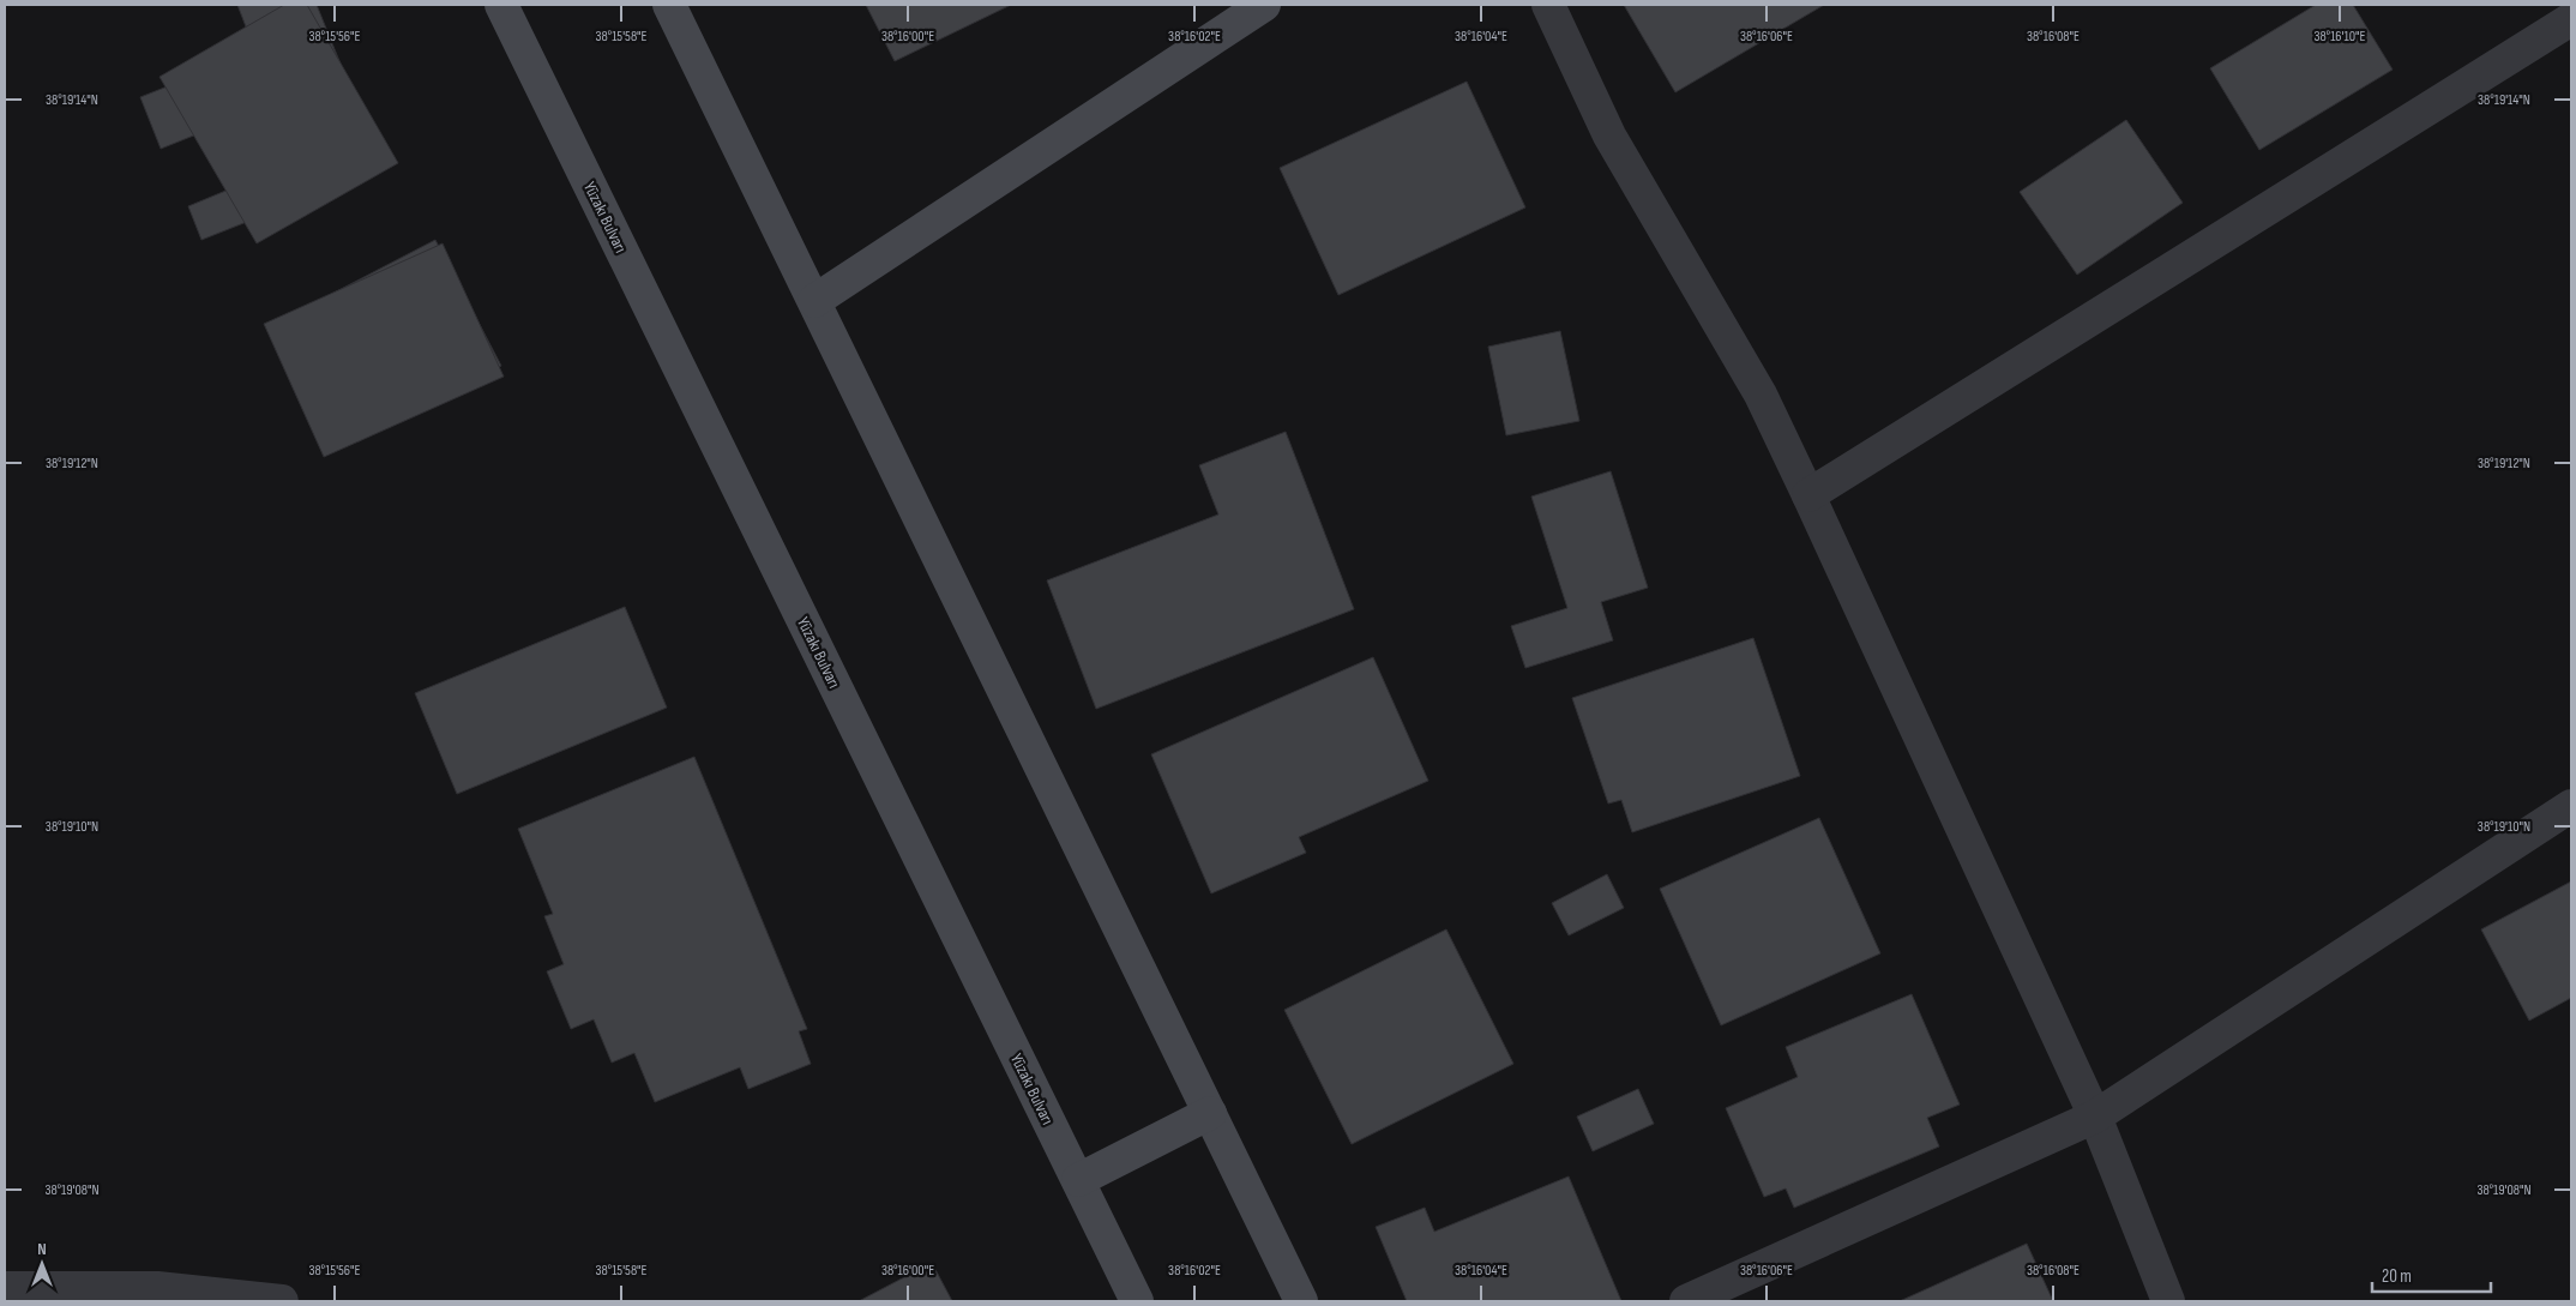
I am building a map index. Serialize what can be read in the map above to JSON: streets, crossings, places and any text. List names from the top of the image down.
{
  "streets": {
    "main road": ["Yüzakı Bulvarı"]
  },
  "scale_bar": "20 m",
  "north": "top",
  "coordinates": [
    "38°15'56\"E",
    "38°15'58\"E",
    "38°16'00\"E",
    "38°16'02\"E",
    "38°16'04\"E",
    "38°16'06\"E",
    "38°16'08\"E",
    "38°16'10\"E",
    "38°19'14\"N",
    "38°19'12\"N",
    "38°19'10\"N",
    "38°19'08\"N"
  ]
}
